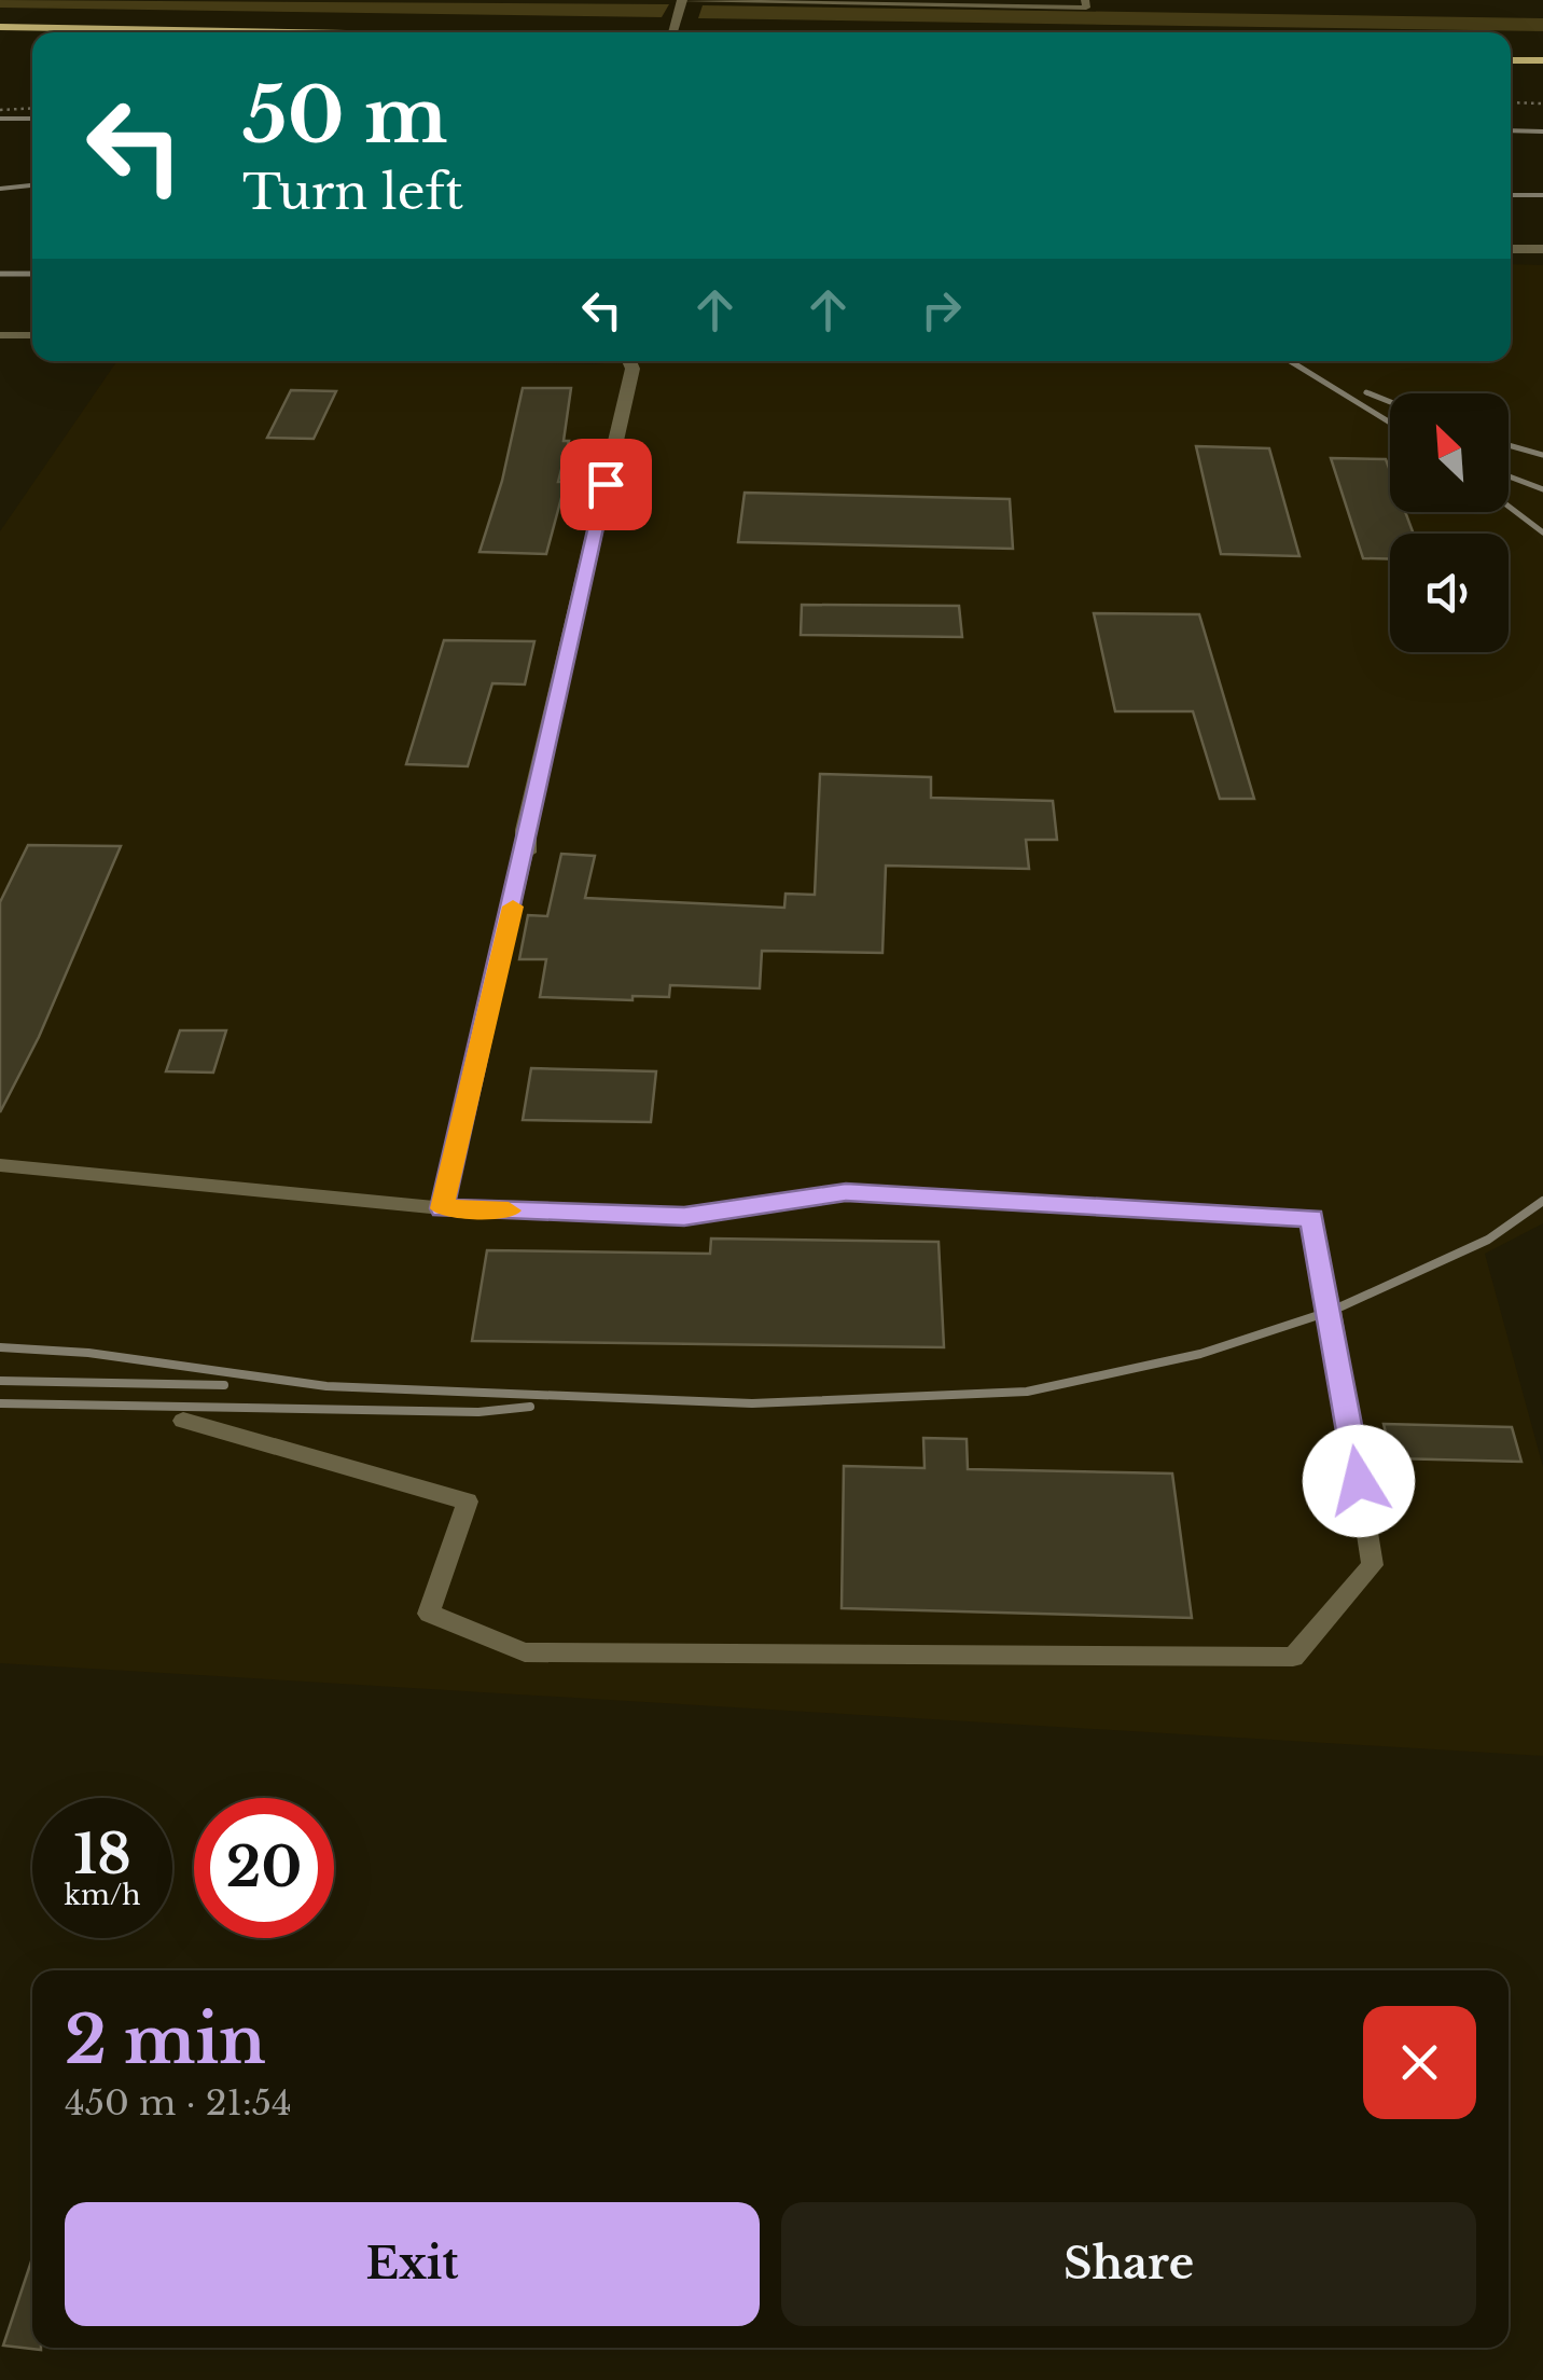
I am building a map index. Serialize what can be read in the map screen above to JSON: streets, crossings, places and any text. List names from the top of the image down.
{
  "north": "top left",
  "page": {
    "turn": ["50 m", "Turn left"],
    "speed": "18 km/h",
    "limit": "20",
    "heading": ["2 min", "450 m · 21:54"],
    "buttons": ["Exit", "Share"]
  }
}
